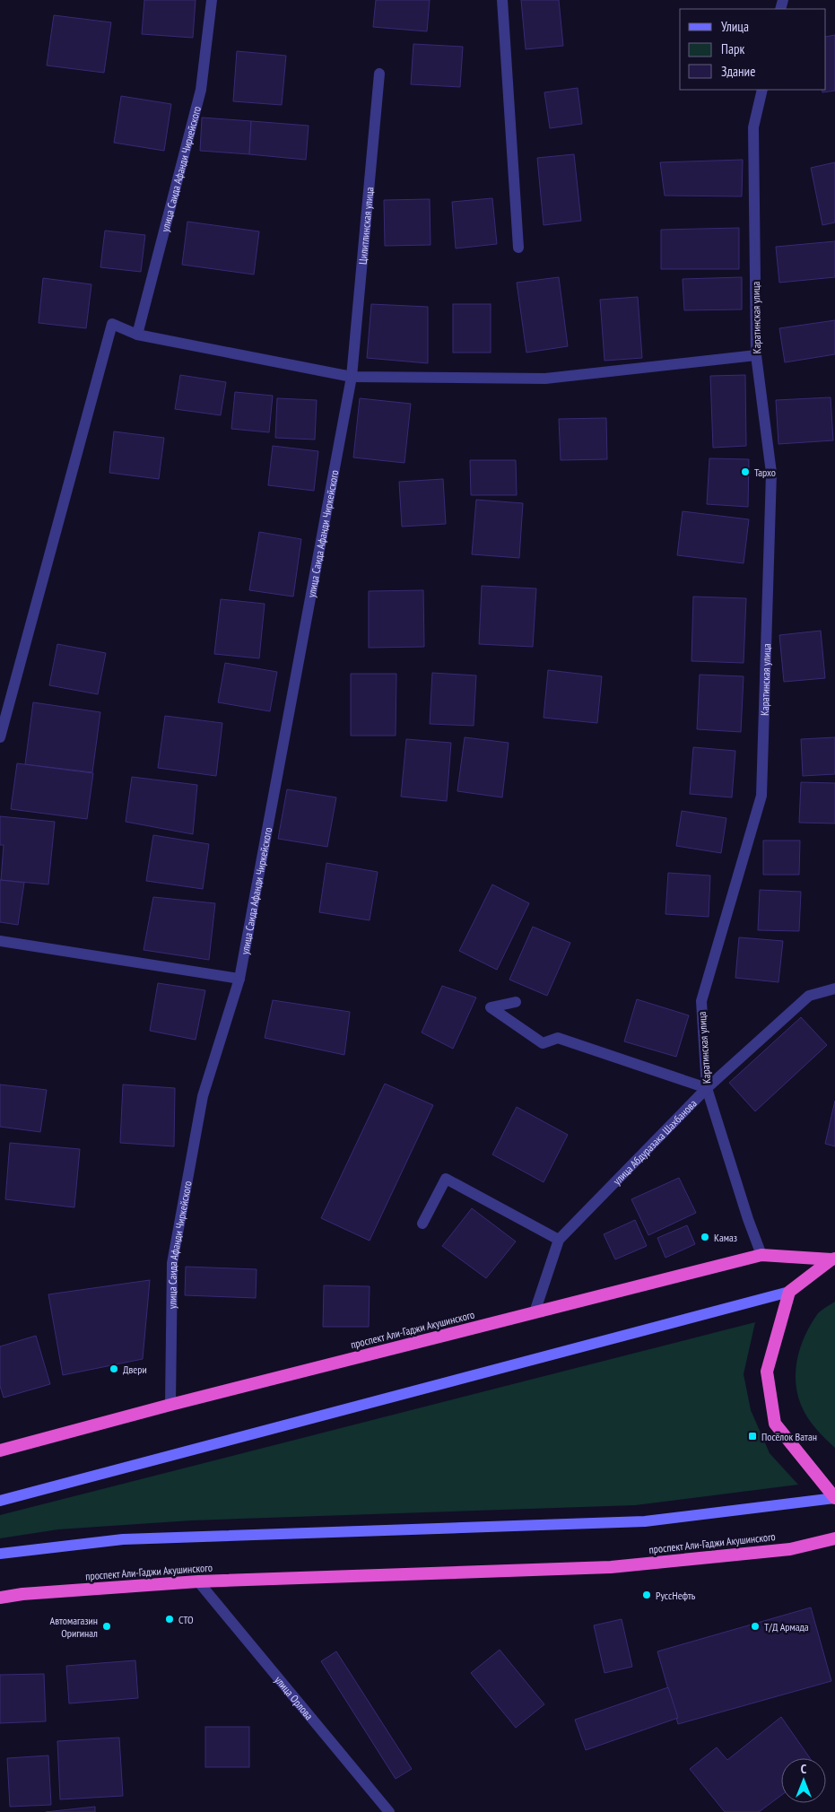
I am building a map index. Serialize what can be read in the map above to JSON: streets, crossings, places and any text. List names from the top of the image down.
{
  "streets": {
    "highway": ["проспект Али-Гаджи Акушинского"],
    "street": [
      "улица Саида Афанди Чиркейского",
      "Цилитлинская улица",
      "Каратинская улица",
      "улица Абдуразака Шахбанова",
      "улица Орлова"
    ]
  },
  "crossings": [
    ["улица Саида Афанди Чиркейского", "Цилитлинская улица"],
    ["улица Саида Афанди Чиркейского", "проспект Али-Гаджи Акушинского"],
    ["Каратинская улица", "улица Абдуразака Шахбанова"],
    ["Каратинская улица", "проспект Али-Гаджи Акушинского"],
    ["улица Абдуразака Шахбанова", "проспект Али-Гаджи Акушинского"],
    ["проспект Али-Гаджи Акушинского", "улица Орлова"]
  ],
  "places": {
    "other": [
      "Тархо",
      "Камаз",
      "Двери",
      "РуссНефть",
      "СТО",
      "Автомагазин Оригинал",
      "Т/Д Армада"
    ],
    "transit": ["Посёлок Ватан"]
  },
  "legend": ["Улица", "Парк", "Здание"],
  "north": "top"
}
